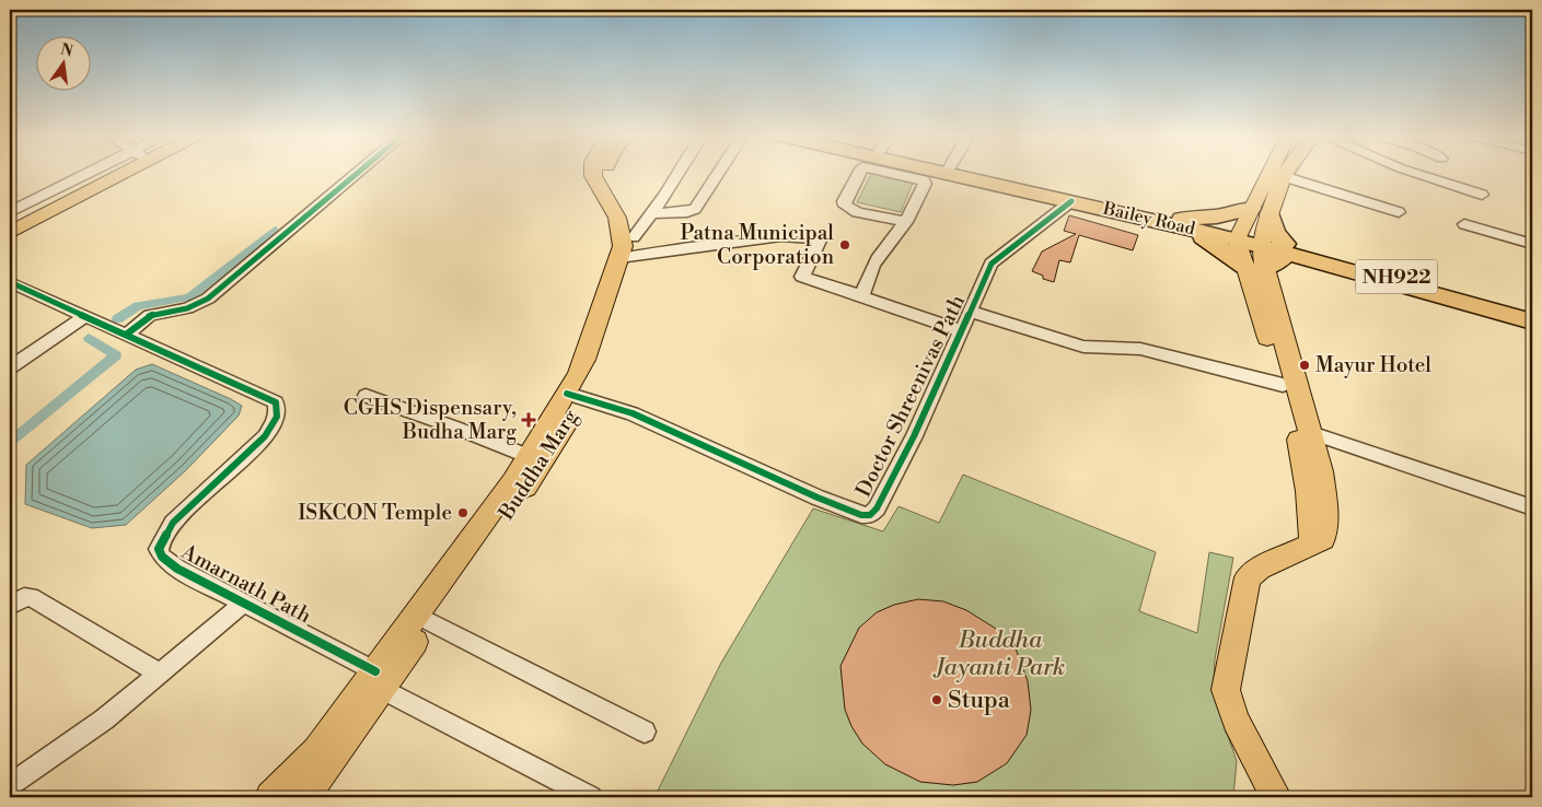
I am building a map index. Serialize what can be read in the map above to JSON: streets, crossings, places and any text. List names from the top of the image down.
{
  "streets": {
    "highway": ["Bailey Road", "NH922"],
    "main road": ["Buddha Marg"],
    "street": ["Doctor Shreenivas Path", "Amarnath Path"]
  },
  "crossings": [
    ["Bailey Road", "NH922"],
    ["Bailey Road", "Doctor Shreenivas Path"],
    ["Doctor Shreenivas Path", "Buddha Marg"],
    ["Buddha Marg", "Amarnath Path"]
  ],
  "parks": ["Buddha Jayanti Park"],
  "places": {
    "other": [
      "Patna Municipal Corporation",
      "Mayur Hotel",
      "ISKCON Temple",
      "Stupa"
    ],
    "health": ["CGHS Dispensary, Budha Marg"]
  },
  "north": "top"
}
